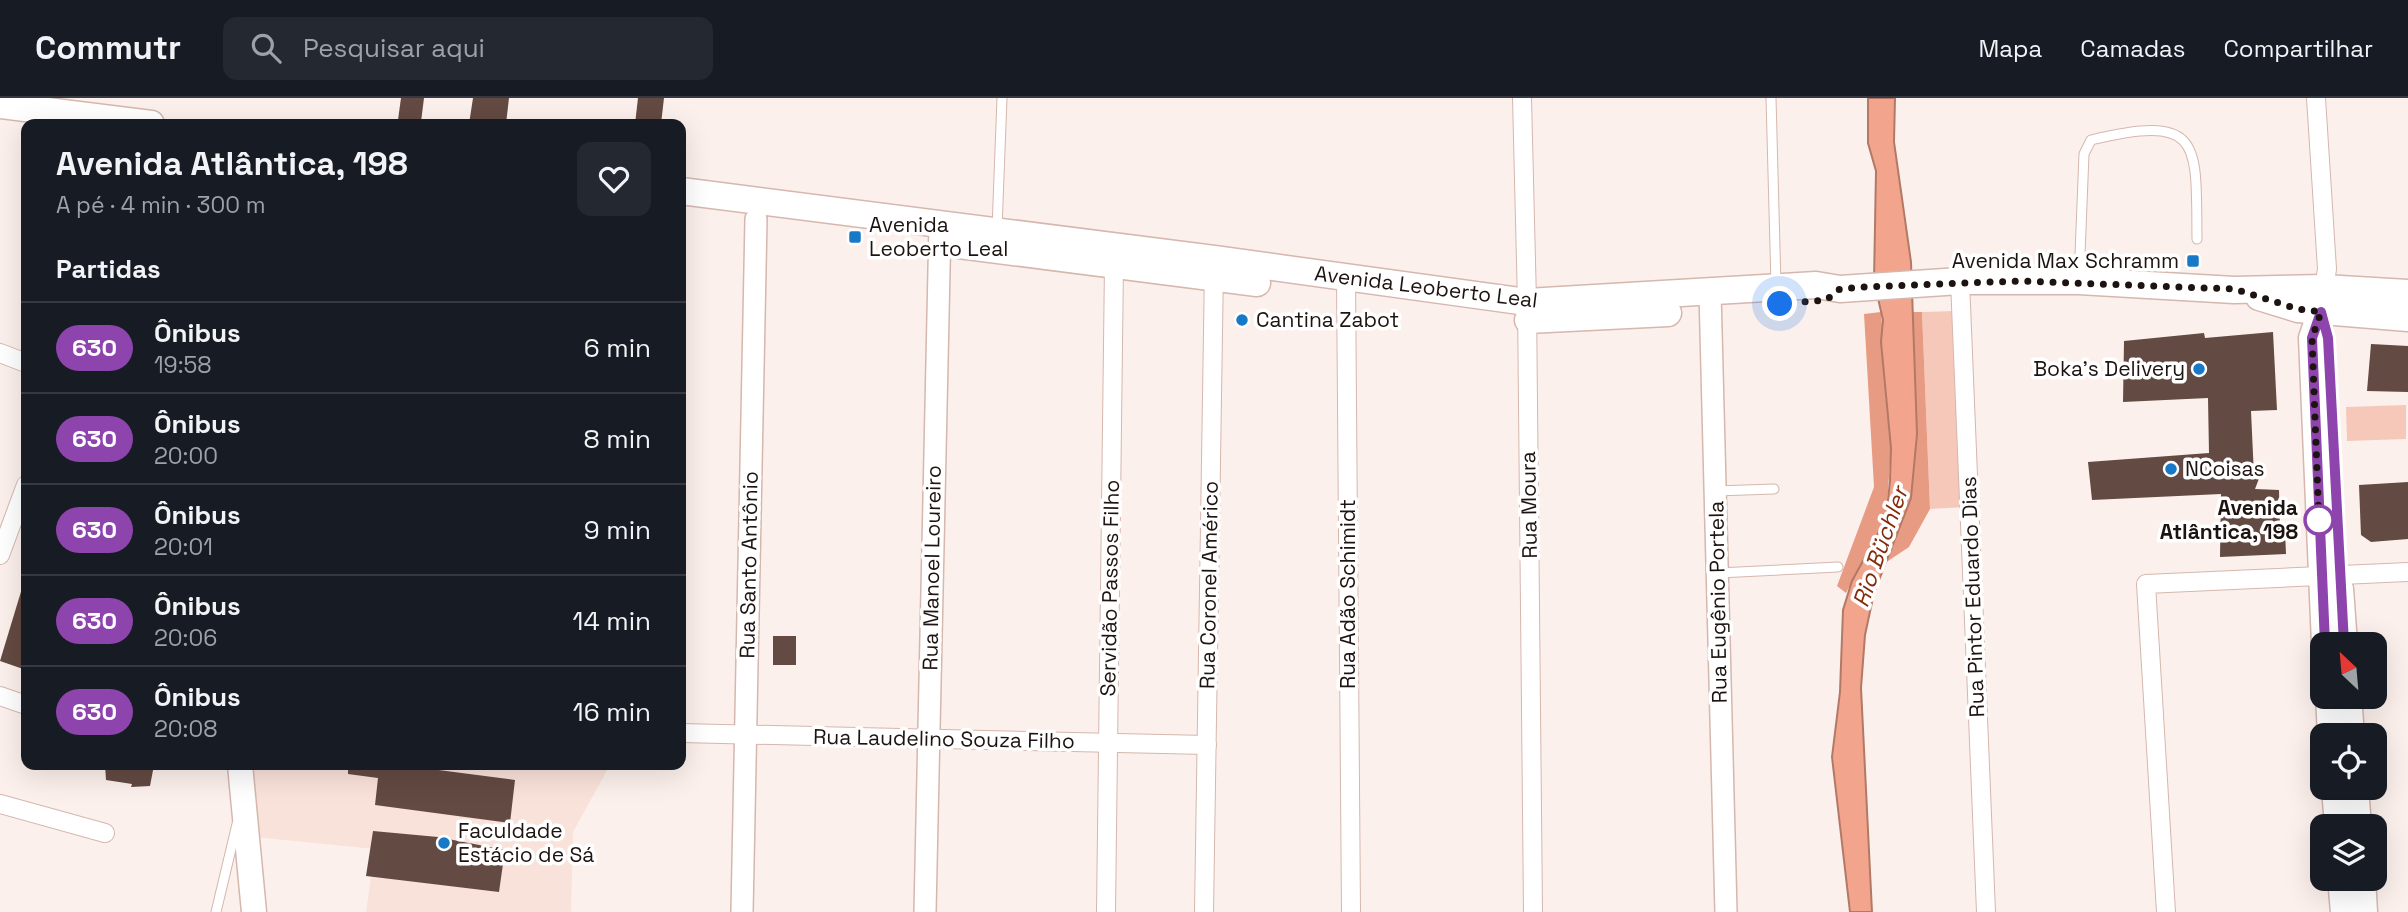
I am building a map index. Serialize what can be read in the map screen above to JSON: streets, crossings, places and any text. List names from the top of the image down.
{
  "streets": {
    "main road": ["Avenida Leoberto Leal"],
    "street": [
      "Rua Moura",
      "Rua Santo Antônio",
      "Rua Manoel Loureiro",
      "Rua Coronel Américo",
      "Servidão Passos Filho",
      "Rua Adão Schimidt",
      "Rua Pintor Eduardo Dias",
      "Rua Eugênio Portela",
      "Rua Laudelino Souza Filho"
    ]
  },
  "crossings": [
    ["Avenida Leoberto Leal", "Rua Moura"],
    ["Avenida Leoberto Leal", "Rua Santo Antônio"],
    ["Avenida Leoberto Leal", "Rua Manoel Loureiro"],
    ["Avenida Leoberto Leal", "Rua Coronel Américo"],
    ["Avenida Leoberto Leal", "Servidão Passos Filho"],
    ["Avenida Leoberto Leal", "Rua Adão Schimidt"],
    ["Avenida Leoberto Leal", "Rua Eugênio Portela"],
    ["Rua Santo Antônio", "Rua Laudelino Souza Filho"],
    ["Rua Manoel Loureiro", "Rua Laudelino Souza Filho"],
    ["Rua Coronel Américo", "Rua Laudelino Souza Filho"],
    ["Servidão Passos Filho", "Rua Laudelino Souza Filho"]
  ],
  "water": ["Rio Büchler"],
  "places": {
    "transit": ["Avenida Leoberto Leal", "Avenida Max Schramm"],
    "other": [
      "Cantina Zabot",
      "Boka's Delivery",
      "NCoisas",
      "Avenida Atlântica, 198",
      "Faculdade Estácio de Sá"
    ]
  },
  "lines": ["bus line 630"],
  "north": "top left",
  "page": {
    "header": "Commutr",
    "search": "Pesquisar aqui",
    "nav": ["Mapa", "Camadas", "Compartilhar"],
    "heading": [
      ["Avenida Atlântica, 198", "A pé · 4 min · 300 m"],
      "Partidas"
    ],
    "list": [
      {
        "mark": "630",
        "name": "Ônibus",
        "note": "19:58",
        "value": "6 min"
      },
      {
        "mark": "630",
        "name": "Ônibus",
        "note": "20:00",
        "value": "8 min"
      },
      {
        "mark": "630",
        "name": "Ônibus",
        "note": "20:01",
        "value": "9 min"
      },
      {
        "mark": "630",
        "name": "Ônibus",
        "note": "20:06",
        "value": "14 min"
      },
      {
        "mark": "630",
        "name": "Ônibus",
        "note": "20:08",
        "value": "16 min"
      }
    ]
  }
}
